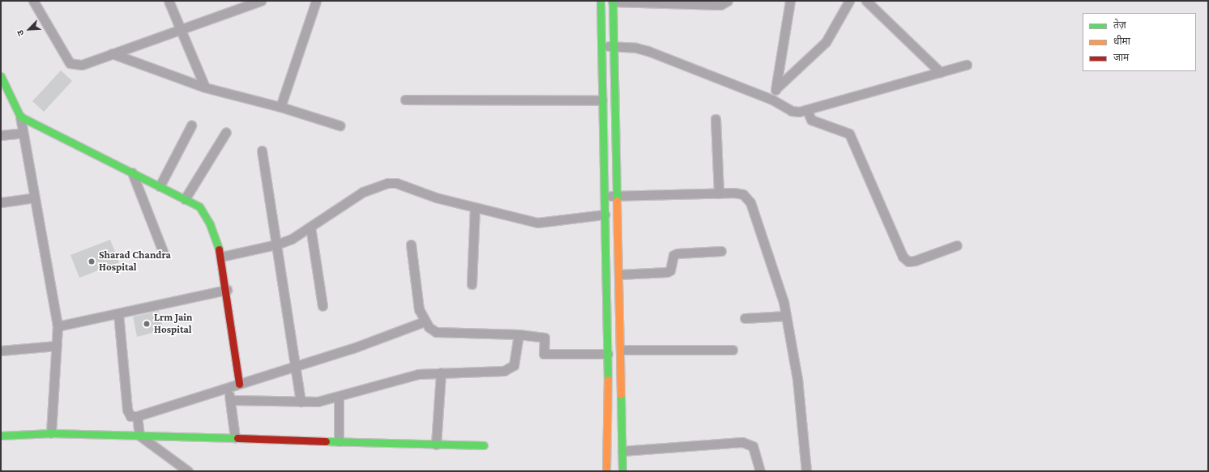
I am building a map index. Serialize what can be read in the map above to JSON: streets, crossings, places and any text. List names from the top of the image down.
{
  "places": ["Sharad Chandra Hospital", "Lrm Jain Hospital"],
  "legend": ["तेज़", "धीमा", "जाम"],
  "north": "bottom left"
}
